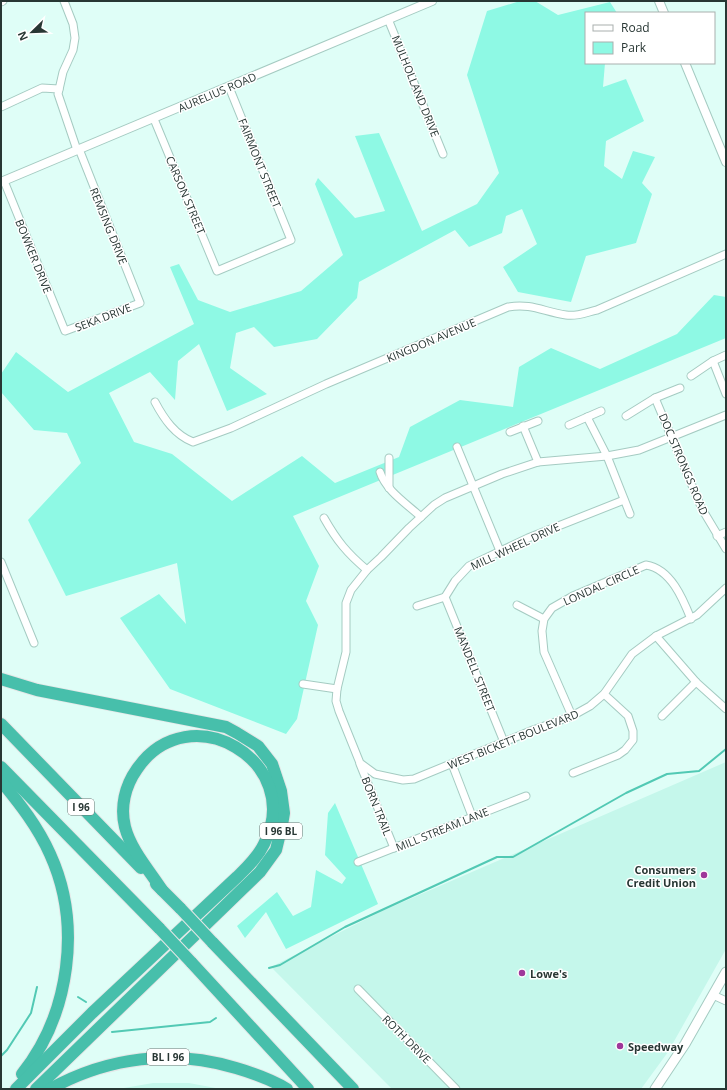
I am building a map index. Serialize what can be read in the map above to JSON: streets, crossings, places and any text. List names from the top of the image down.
{
  "streets": {
    "highway": ["I 96", "I 96 BL", "BL I 96"],
    "street": [
      "MULHOLLAND DRIVE",
      "AURELIUS ROAD",
      "FAIRMONT STREET",
      "CARSON STREET",
      "REMSING DRIVE",
      "BOWKER DRIVE",
      "SEKA DRIVE",
      "KINGDON AVENUE",
      "DOC STRONGS ROAD",
      "MILL WHEEL DRIVE",
      "LONDAL CIRCLE",
      "MANDELL STREET",
      "WEST BICKETT BOULEVARD",
      "BORN TRAIL",
      "MILL STREAM LANE",
      "ROTH DRIVE"
    ]
  },
  "crossings": [
    ["MULHOLLAND DRIVE", "AURELIUS ROAD"],
    ["AURELIUS ROAD", "FAIRMONT STREET"],
    ["AURELIUS ROAD", "CARSON STREET"],
    ["AURELIUS ROAD", "REMSING DRIVE"],
    ["AURELIUS ROAD", "BOWKER DRIVE"],
    ["FAIRMONT STREET", "CARSON STREET"],
    ["REMSING DRIVE", "SEKA DRIVE"],
    ["BOWKER DRIVE", "SEKA DRIVE"],
    ["MILL WHEEL DRIVE", "MANDELL STREET"],
    ["LONDAL CIRCLE", "WEST BICKETT BOULEVARD"],
    ["MANDELL STREET", "WEST BICKETT BOULEVARD"],
    ["WEST BICKETT BOULEVARD", "BORN TRAIL"],
    ["BORN TRAIL", "MILL STREAM LANE"],
    ["I 96", "I 96 BL"]
  ],
  "places": ["Consumers Credit Union", "Lowe's", "Speedway"],
  "legend": ["Road", "Park"],
  "north": "bottom left"
}
